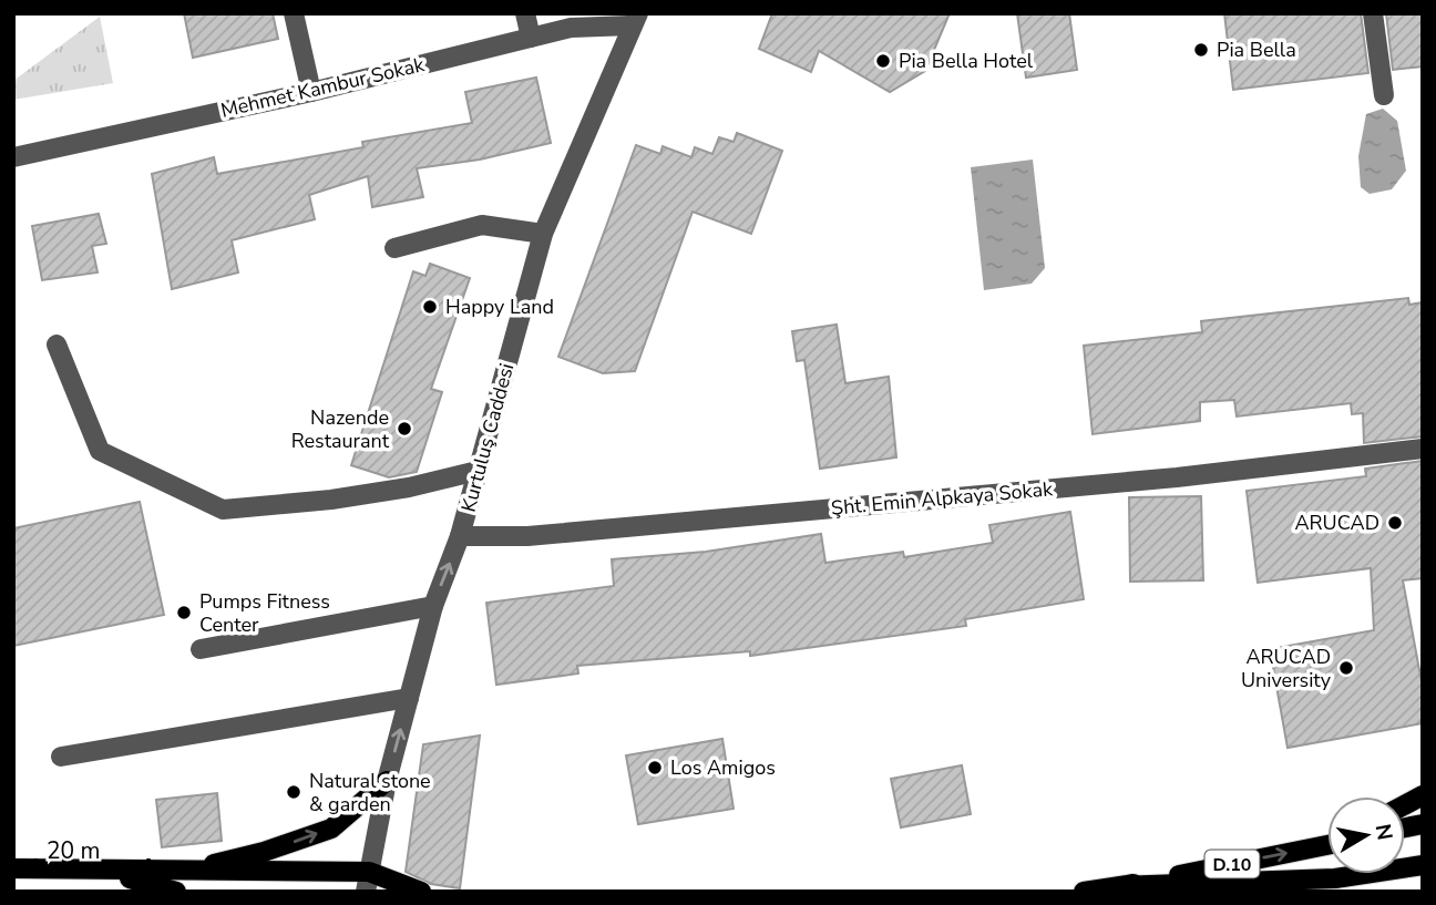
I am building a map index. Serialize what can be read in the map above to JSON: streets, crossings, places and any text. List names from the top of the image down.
{
  "streets": {
    "main road": ["D.10"],
    "street": ["Mehmet Kambur Sokak", "Kurtuluş Caddesi", "Şht. Emin Alpkaya Sokak"]
  },
  "crossings": [
    ["Mehmet Kambur Sokak", "Kurtuluş Caddesi"],
    ["Kurtuluş Caddesi", "Şht. Emin Alpkaya Sokak"]
  ],
  "places": [
    "Pia Bella",
    "Pia Bella Hotel",
    "Happy Land",
    "Nazende Restaurant",
    "ARUCAD",
    "Pumps Fitness Center",
    "ARUCAD University",
    "Los Amigos",
    "Natural stone & garden"
  ],
  "scale_bar": "20 m",
  "north": "right"
}
